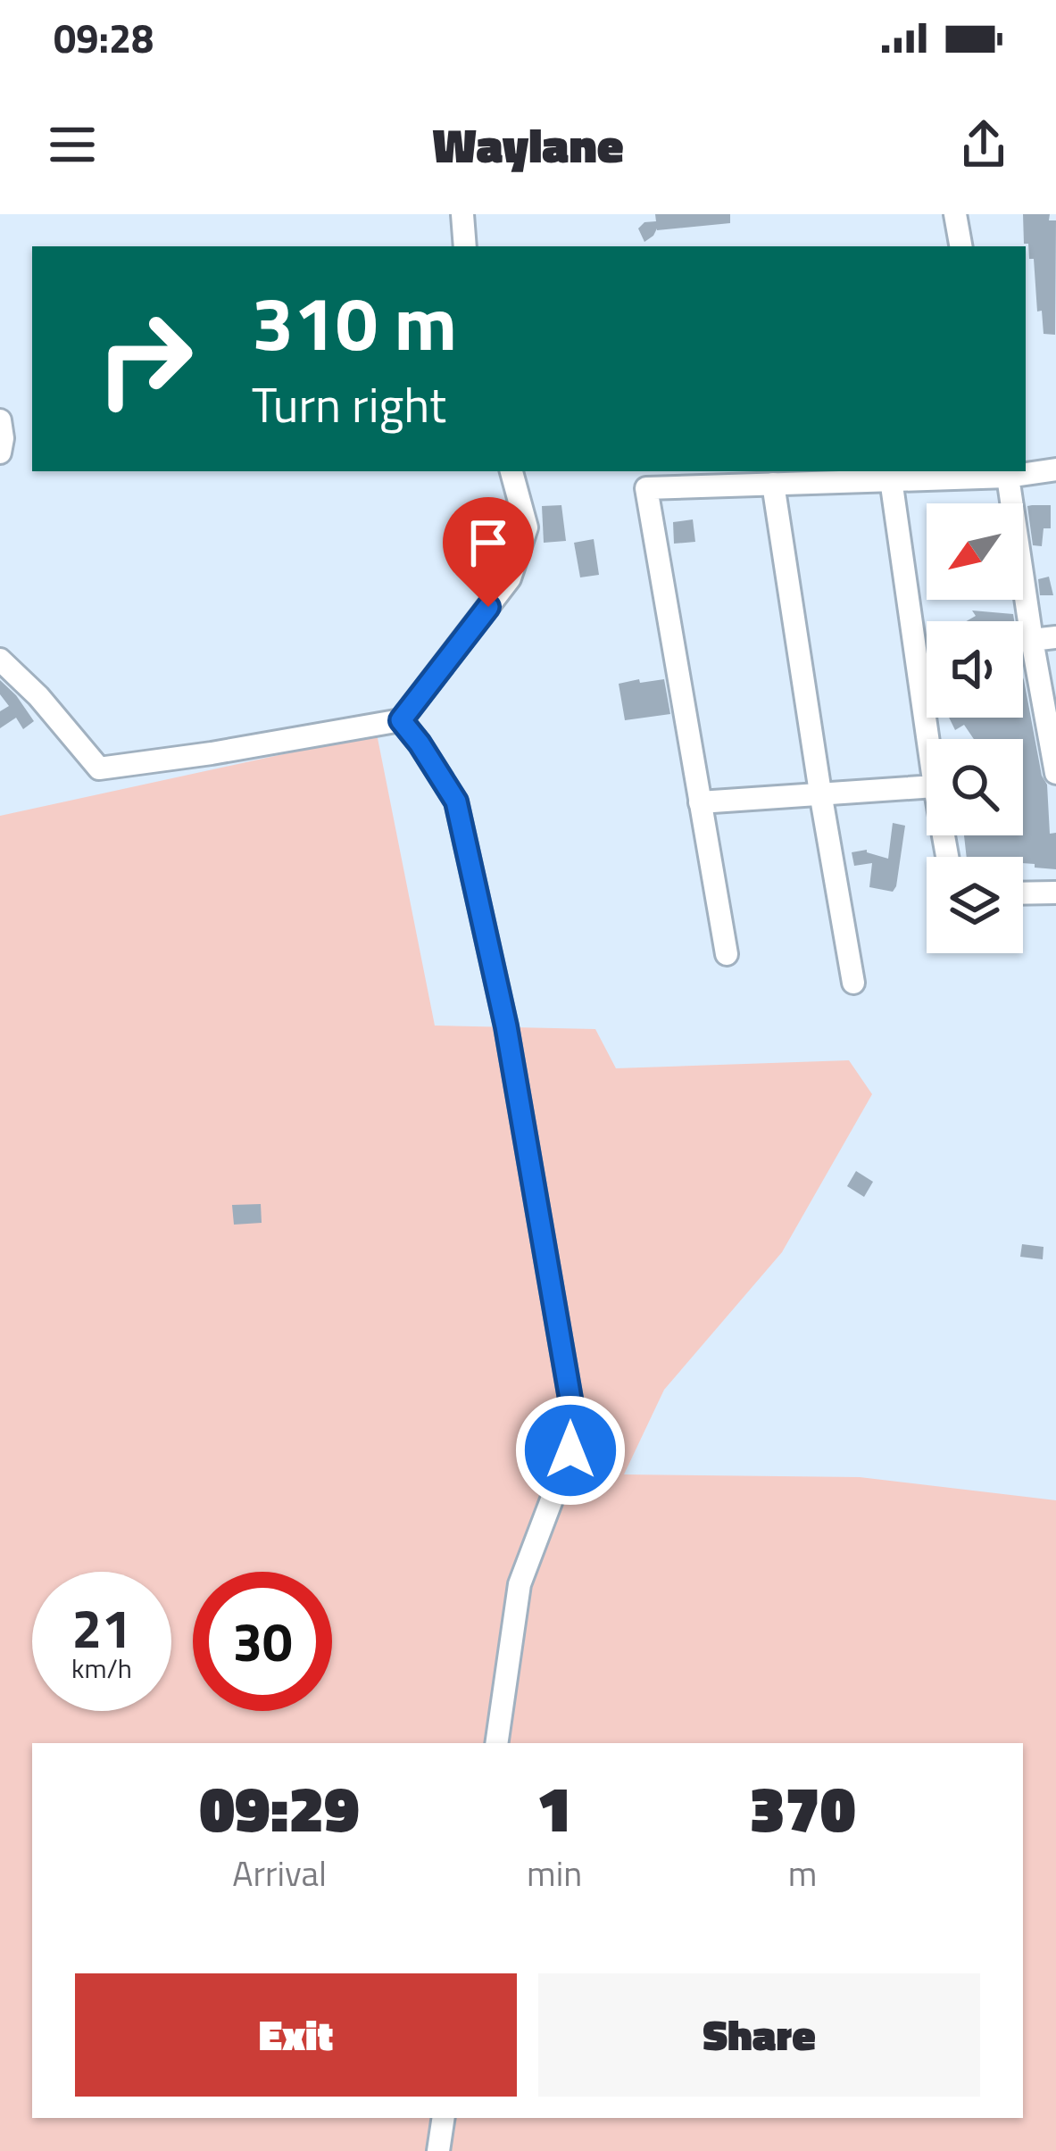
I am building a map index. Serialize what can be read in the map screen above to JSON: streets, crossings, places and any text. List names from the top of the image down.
{
  "north": "bottom left",
  "page": {
    "status": "09:28",
    "header": "Waylane",
    "turn": ["310 m", "Turn right"],
    "speed": "21 km/h",
    "limit": "30",
    "eta": [
      "09:29",
      "Arrival",
      "1",
      "min",
      "370",
      "m"
    ],
    "buttons": ["Exit", "Share"]
  }
}
